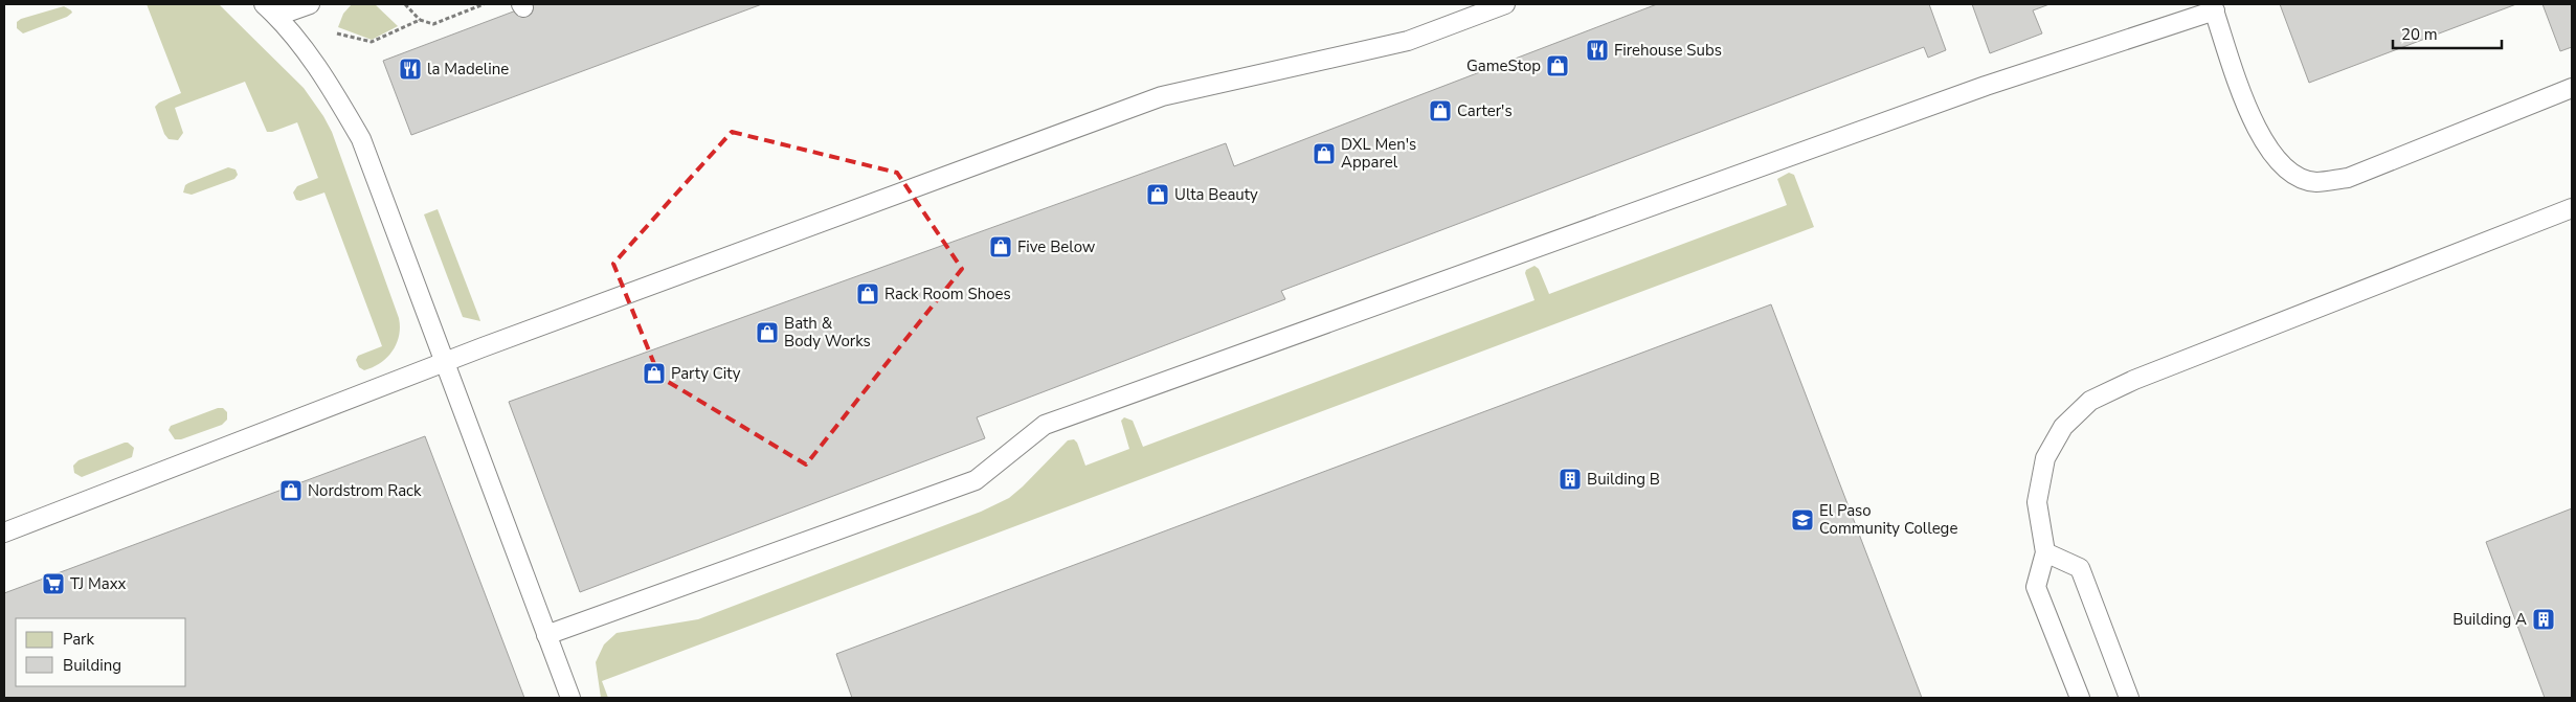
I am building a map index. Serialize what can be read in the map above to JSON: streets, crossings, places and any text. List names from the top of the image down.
{
  "places": {
    "restaurant": ["Firehouse Subs", "la Madeline"],
    "shop": [
      "GameStop",
      "Carter's",
      "DXL Men's Apparel",
      "Ulta Beauty",
      "Five Below",
      "Rack Room Shoes",
      "Bath & Body Works",
      "Party City",
      "Nordstrom Rack"
    ],
    "building": ["Building B", "Building A"],
    "school or university": ["El Paso Community College"],
    "supermarket": ["TJ Maxx"]
  },
  "legend": ["Park", "Building"],
  "scale_bar": "20 m"
}
